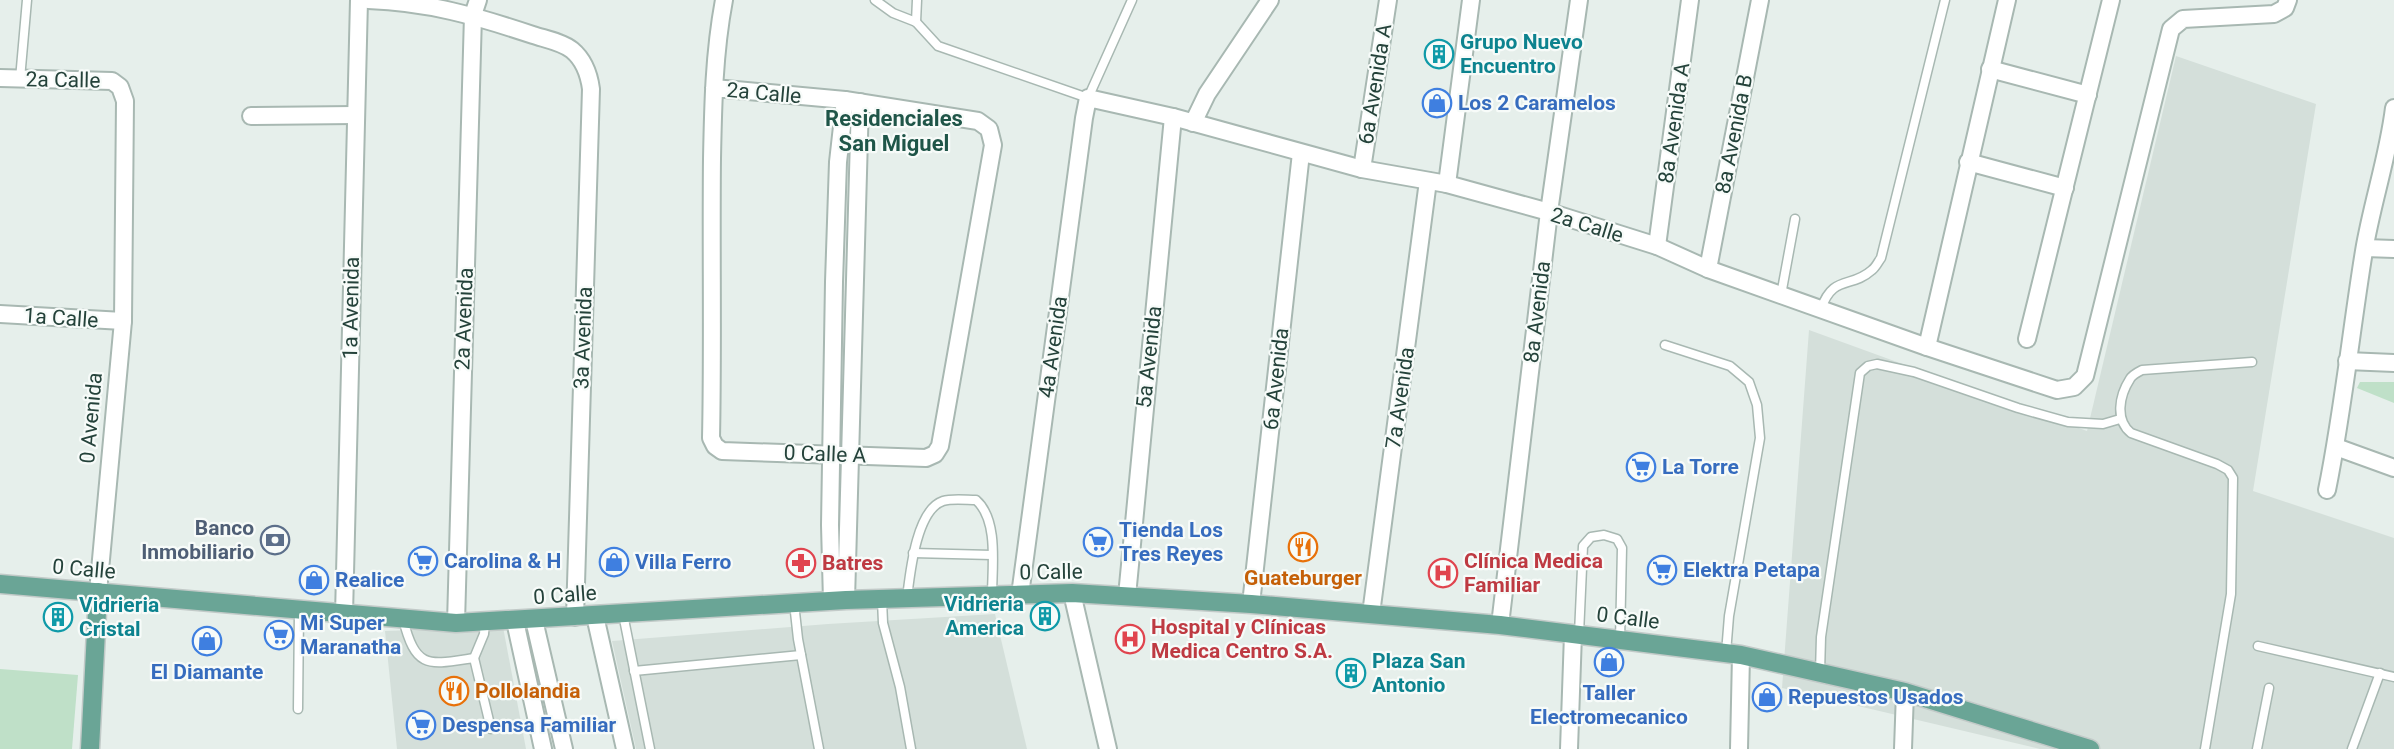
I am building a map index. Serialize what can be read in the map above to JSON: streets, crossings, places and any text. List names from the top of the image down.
{
  "streets": {
    "main road": ["0 Avenida", "0 Calle"],
    "street": [
      "2a Calle",
      "6a Avenida A",
      "8a Avenida A",
      "8a Avenida B",
      "1a Avenida",
      "8a Avenida",
      "1a Calle",
      "2a Avenida",
      "3a Avenida",
      "4a Avenida",
      "5a Avenida",
      "6a Avenida",
      "7a Avenida",
      "0 Calle A"
    ]
  },
  "crossings": [
    ["2a Calle", "6a Avenida A"],
    ["2a Calle", "8a Avenida A"],
    ["2a Calle", "8a Avenida B"],
    ["2a Calle", "8a Avenida"],
    ["2a Calle", "4a Avenida"],
    ["2a Calle", "5a Avenida"],
    ["2a Calle", "6a Avenida"],
    ["2a Calle", "7a Avenida"],
    ["2a Calle", "0 Avenida"],
    ["2a Calle", "0 Calle A"],
    ["1a Avenida", "0 Calle"],
    ["8a Avenida", "0 Calle"],
    ["1a Calle", "0 Avenida"],
    ["2a Avenida", "3a Avenida"],
    ["2a Avenida", "0 Calle"],
    ["3a Avenida", "0 Calle"],
    ["4a Avenida", "0 Calle"],
    ["5a Avenida", "0 Calle"],
    ["6a Avenida", "0 Calle"],
    ["7a Avenida", "0 Calle"],
    ["0 Avenida", "0 Calle"]
  ],
  "districts": ["Residenciales San Miguel"],
  "places": {
    "building": [
      "Grupo Nuevo Encuentro",
      "Vidrieria America",
      "Vidrieria Cristal",
      "Plaza San Antonio"
    ],
    "shop": [
      "Los 2 Caramelos",
      "Villa Ferro",
      "Realice",
      "El Diamante",
      "Taller Electromecanico",
      "Repuestos Usados"
    ],
    "supermarket": [
      "La Torre",
      "Tienda Los Tres Reyes",
      "Carolina & H",
      "Elektra Petapa",
      "Mi Super Maranatha",
      "Despensa Familiar"
    ],
    "bank": ["Banco Inmobiliario"],
    "restaurant": ["Guateburger", "Pollolandia"],
    "pharmacy": ["Batres"],
    "hospital": ["Clínica Medica Familiar", "Hospital y Clínicas Medica Centro S.A."]
  }
}
